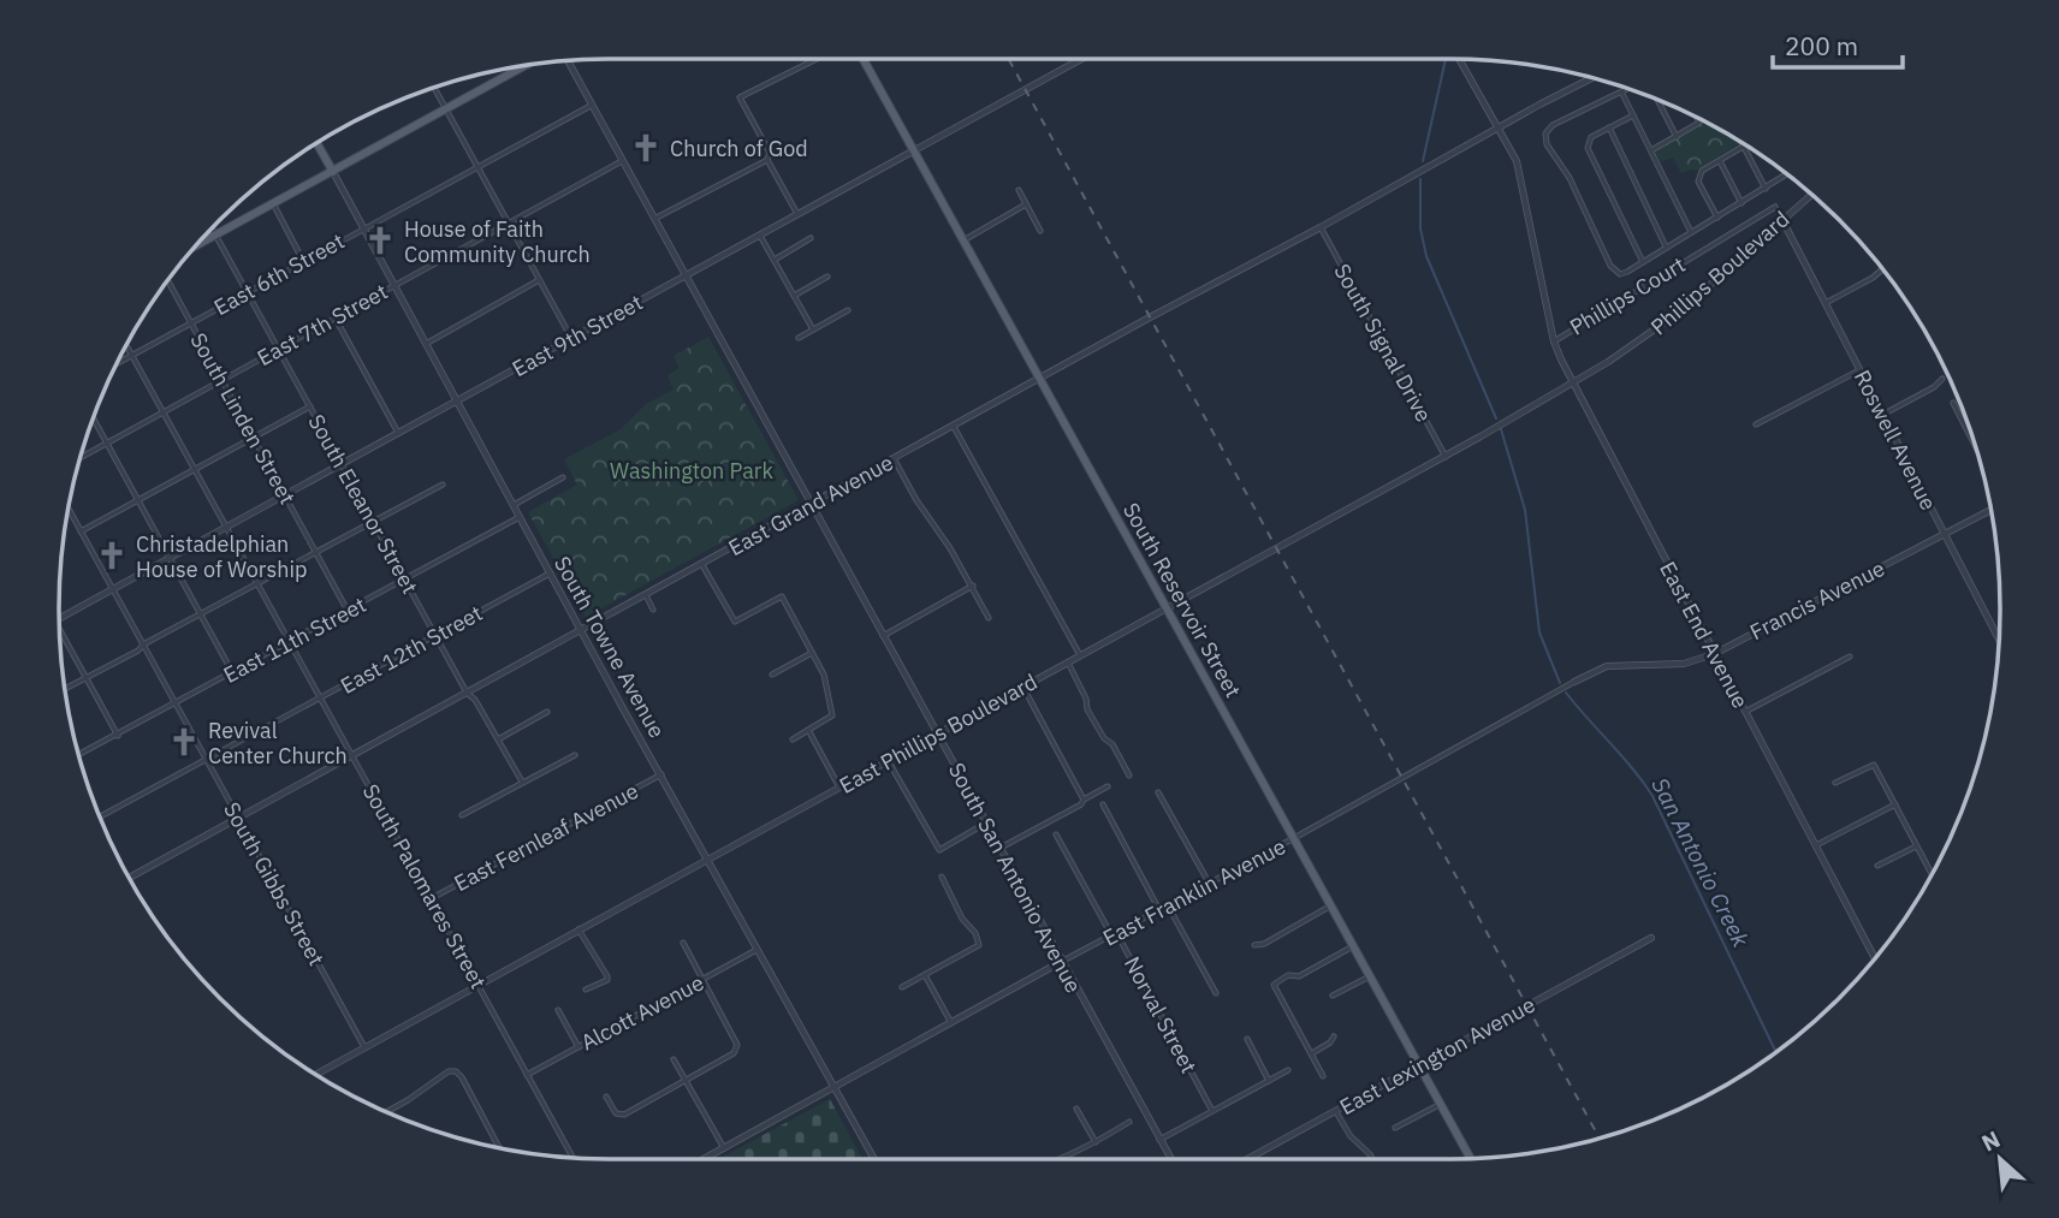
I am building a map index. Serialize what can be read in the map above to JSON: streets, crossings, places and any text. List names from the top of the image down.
{
  "streets": {
    "main road": ["South Reservoir Street", "South Towne Avenue"],
    "street": [
      "Phillips Boulevard",
      "East 6th Street",
      "Phillips Court",
      "East 7th Street",
      "East 9th Street",
      "South Signal Drive",
      "South Linden Street",
      "Roswell Avenue",
      "South Eleanor Street",
      "East Grand Avenue",
      "Francis Avenue",
      "East End Avenue",
      "East 11th Street",
      "East 12th Street",
      "East Phillips Boulevard",
      "East Fernleaf Avenue",
      "South San Antonio Avenue",
      "South Gibbs Street",
      "South Palomares Street",
      "East Franklin Avenue",
      "Alcott Avenue",
      "Norval Street",
      "East Lexington Avenue"
    ]
  },
  "crossings": [
    ["Phillips Boulevard", "Phillips Court"],
    ["Phillips Boulevard", "Roswell Avenue"],
    ["Phillips Boulevard", "East End Avenue"],
    ["Phillips Boulevard", "East Phillips Boulevard"],
    ["East 6th Street", "South Linden Street"],
    ["East 6th Street", "South Eleanor Street"],
    ["East 6th Street", "South Towne Avenue"],
    ["East 6th Street", "South San Antonio Avenue"],
    ["East 6th Street", "South Palomares Street"],
    ["Phillips Court", "Roswell Avenue"],
    ["Phillips Court", "East End Avenue"],
    ["East 7th Street", "South Linden Street"],
    ["East 7th Street", "South Eleanor Street"],
    ["East 7th Street", "South Towne Avenue"],
    ["East 7th Street", "South San Antonio Avenue"],
    ["East 7th Street", "South Palomares Street"],
    ["East 9th Street", "South Linden Street"],
    ["East 9th Street", "South Eleanor Street"],
    ["East 9th Street", "South Reservoir Street"],
    ["East 9th Street", "South Towne Avenue"],
    ["East 9th Street", "South San Antonio Avenue"],
    ["East 9th Street", "South Gibbs Street"],
    ["East 9th Street", "South Palomares Street"],
    ["South Signal Drive", "East Grand Avenue"],
    ["South Signal Drive", "East Phillips Boulevard"],
    ["South Linden Street", "East 11th Street"],
    ["Roswell Avenue", "Francis Avenue"],
    ["South Eleanor Street", "East Grand Avenue"],
    ["South Eleanor Street", "East 11th Street"],
    ["South Eleanor Street", "East 12th Street"],
    ["East Grand Avenue", "South Reservoir Street"],
    ["East Grand Avenue", "East End Avenue"],
    ["East Grand Avenue", "South Towne Avenue"],
    ["East Grand Avenue", "South San Antonio Avenue"],
    ["East Grand Avenue", "South Gibbs Street"],
    ["East Grand Avenue", "South Palomares Street"],
    ["South Reservoir Street", "East Phillips Boulevard"],
    ["South Reservoir Street", "East Franklin Avenue"],
    ["South Reservoir Street", "East Lexington Avenue"],
    ["Francis Avenue", "East End Avenue"],
    ["Francis Avenue", "East Franklin Avenue"],
    ["East End Avenue", "East Phillips Boulevard"],
    ["East 11th Street", "South Towne Avenue"],
    ["East 11th Street", "South Gibbs Street"],
    ["East 11th Street", "South Palomares Street"],
    ["South Towne Avenue", "East 12th Street"],
    ["South Towne Avenue", "East Phillips Boulevard"],
    ["South Towne Avenue", "East Fernleaf Avenue"],
    ["South Towne Avenue", "East Franklin Avenue"],
    ["South Towne Avenue", "Alcott Avenue"],
    ["East 12th Street", "South Gibbs Street"],
    ["East 12th Street", "South Palomares Street"],
    ["East Phillips Boulevard", "South San Antonio Avenue"],
    ["East Phillips Boulevard", "South Gibbs Street"],
    ["East Phillips Boulevard", "South Palomares Street"],
    ["East Fernleaf Avenue", "South Palomares Street"],
    ["South San Antonio Avenue", "East Franklin Avenue"],
    ["South Palomares Street", "Alcott Avenue"],
    ["East Franklin Avenue", "Norval Street"]
  ],
  "water": ["San Antonio Creek"],
  "parks": ["Washington Park"],
  "places": {
    "church": [
      "Church of God",
      "House of Faith Community Church",
      "Christadelphian House of Worship",
      "Revival Center Church"
    ]
  },
  "scale_bar": "200 m",
  "north": "top left"
}
